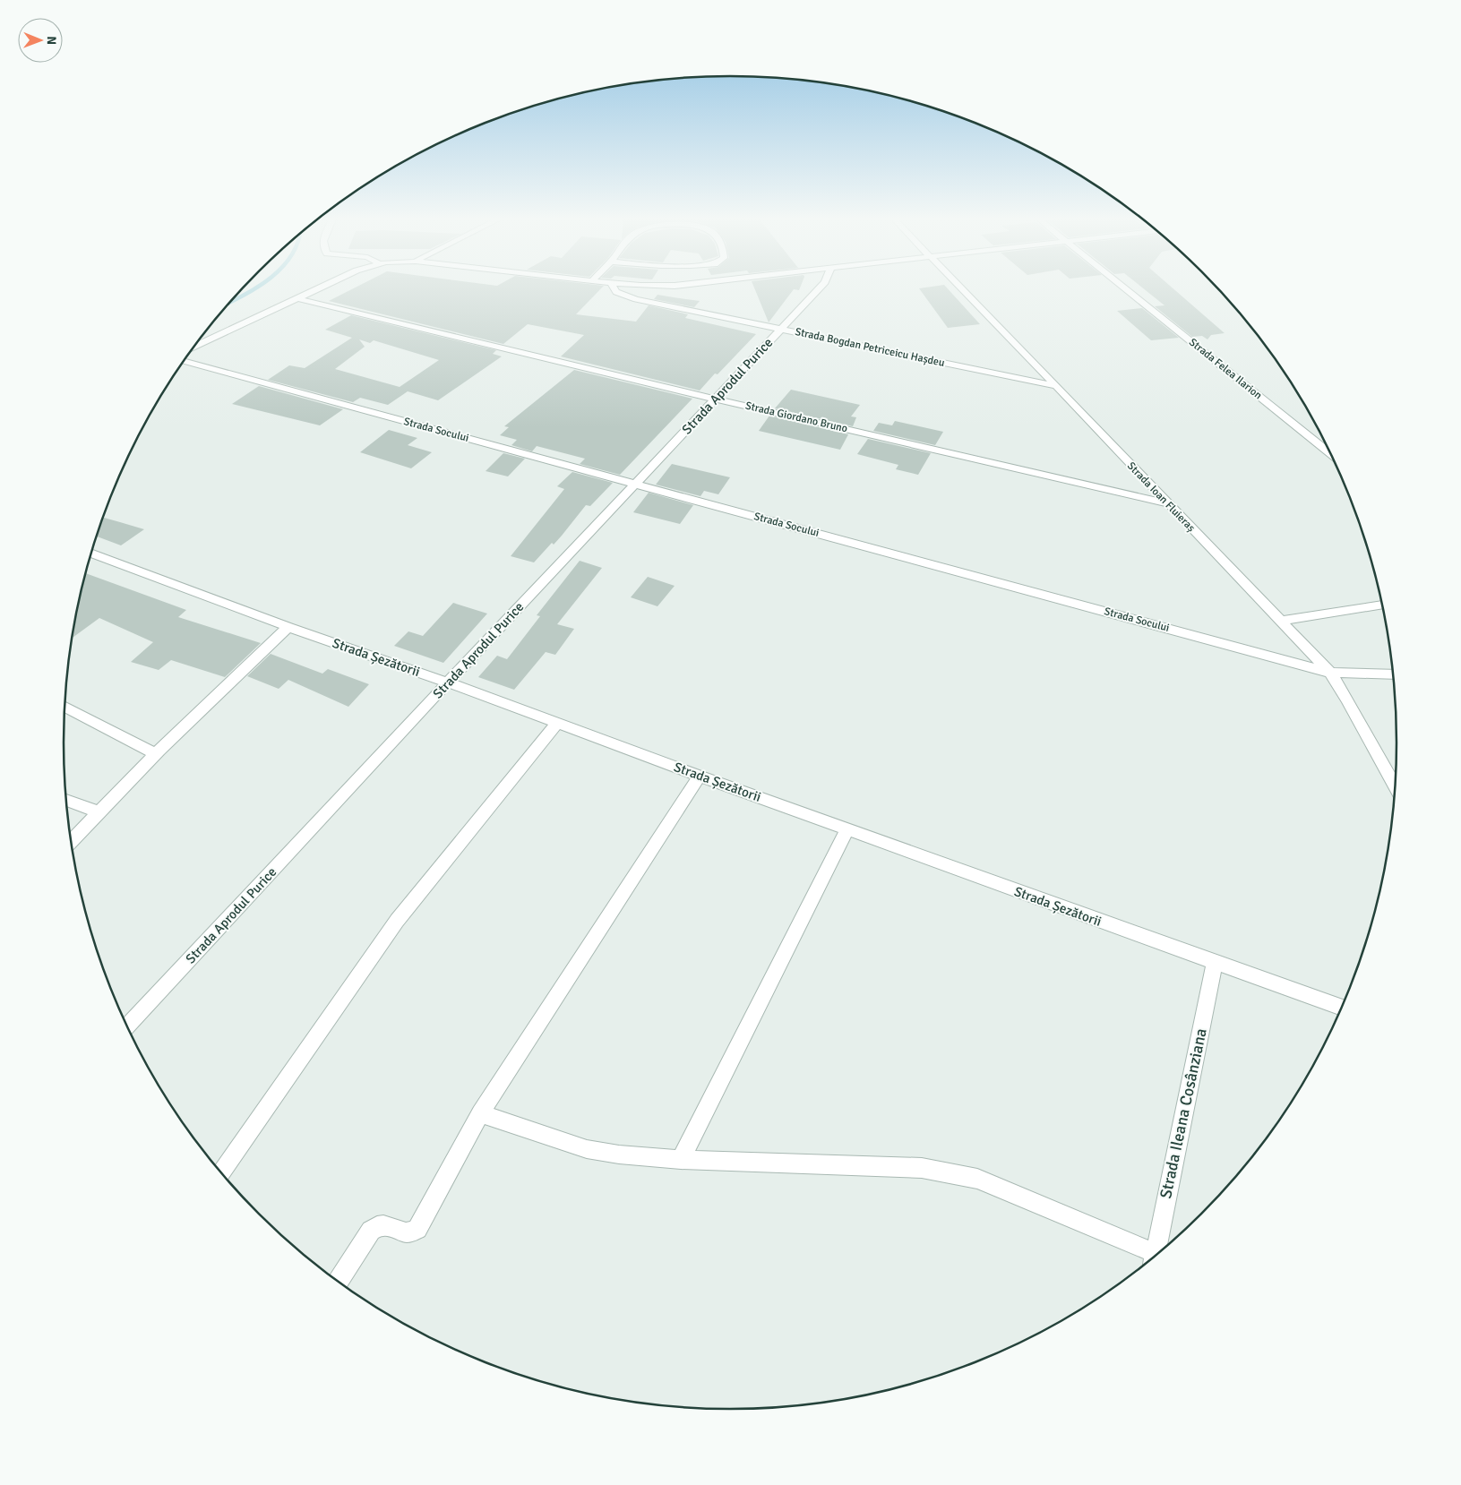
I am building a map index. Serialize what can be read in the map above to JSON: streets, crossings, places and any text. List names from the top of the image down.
{
  "streets": {
    "street": [
      "Strada Bogdan Petriceicu Hașdeu",
      "Strada Felea Ilarion",
      "Strada Aprodul Purice",
      "Strada Giordano Bruno",
      "Strada Socului",
      "Strada Ioan Fluieraș",
      "Strada Șezătorii",
      "Strada Ileana Cosânziana"
    ]
  },
  "crossings": [
    ["Strada Bogdan Petriceicu Hașdeu", "Strada Aprodul Purice"],
    ["Strada Bogdan Petriceicu Hașdeu", "Strada Ioan Fluieraș"],
    ["Strada Aprodul Purice", "Strada Giordano Bruno"],
    ["Strada Aprodul Purice", "Strada Socului"],
    ["Strada Aprodul Purice", "Strada Șezătorii"],
    ["Strada Giordano Bruno", "Strada Ioan Fluieraș"],
    ["Strada Socului", "Strada Ioan Fluieraș"],
    ["Strada Șezătorii", "Strada Ileana Cosânziana"]
  ],
  "north": "right"
}
